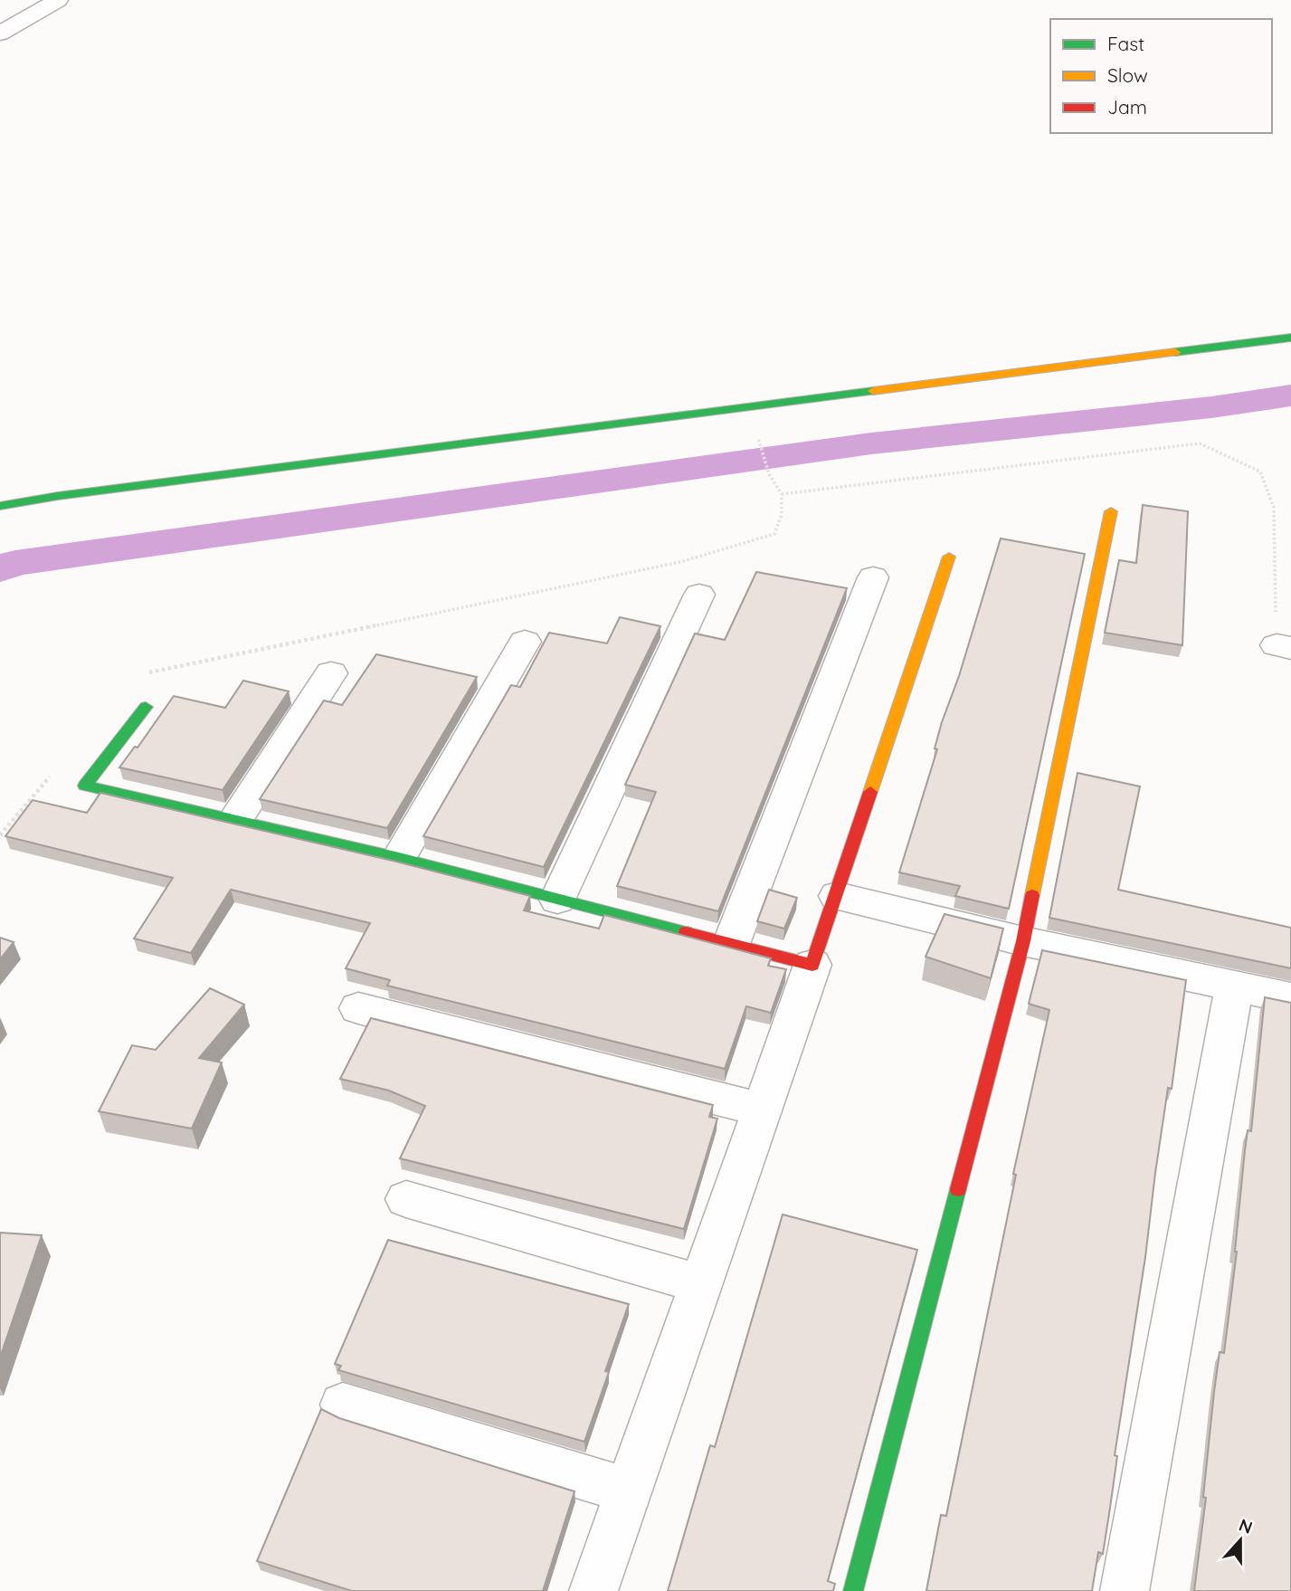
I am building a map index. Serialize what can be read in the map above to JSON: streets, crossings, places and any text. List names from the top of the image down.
{
  "legend": ["Fast", "Slow", "Jam"],
  "north": "top"
}
